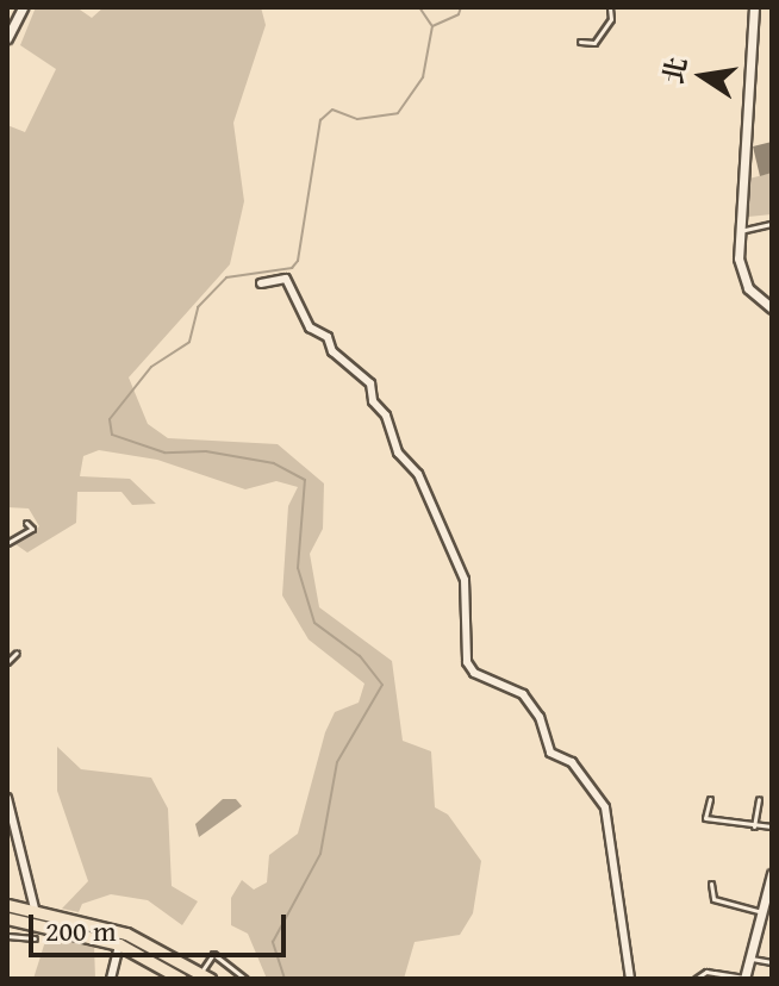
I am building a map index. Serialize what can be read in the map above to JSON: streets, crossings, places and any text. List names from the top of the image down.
{
  "scale_bar": "200 m",
  "north": "left"
}
